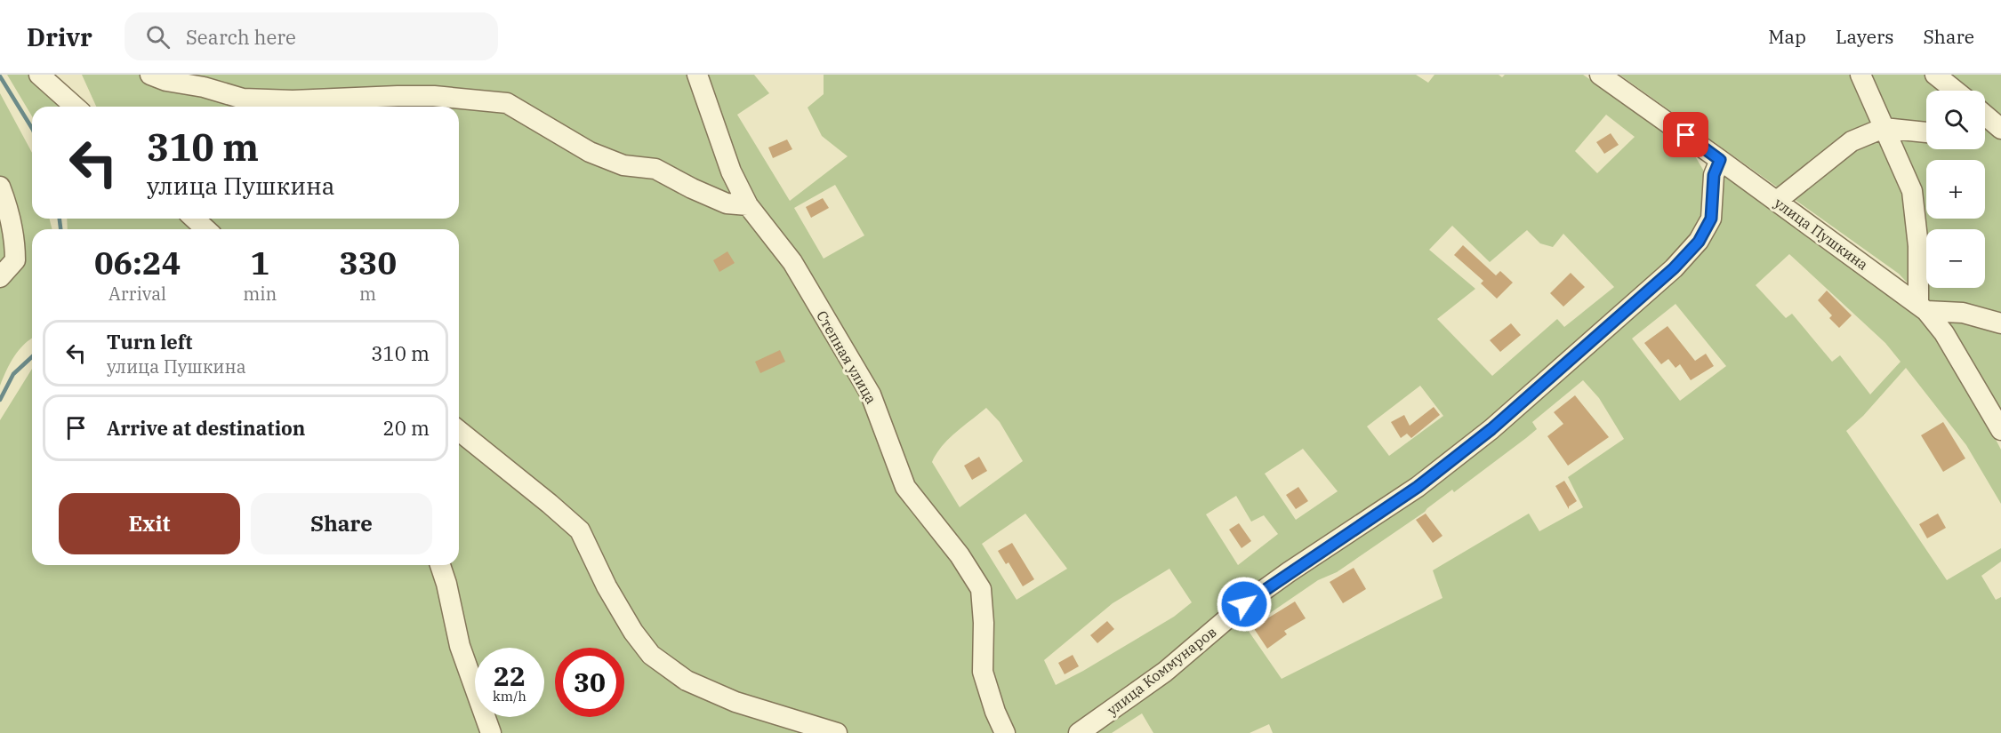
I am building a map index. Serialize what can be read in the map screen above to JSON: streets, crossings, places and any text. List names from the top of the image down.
{
  "streets": {
    "street": ["улица Пушкина", "Степная улица", "улица Коммунаров"]
  },
  "crossings": [
    ["улица Пушкина", "улица Коммунаров"]
  ],
  "page": {
    "header": "Drivr",
    "search": "Search here",
    "nav": ["Map", "Layers", "Share"],
    "map_buttons": ["+", "−"],
    "turn": ["310 m", "улица Пушкина"],
    "eta": [
      "06:24",
      "Arrival",
      "1",
      "min",
      "330",
      "m"
    ],
    "list": [
      {
        "name": "Turn left",
        "note": "улица Пушкина",
        "value": "310 m"
      },
      {
        "name": "Arrive at destination",
        "value": "20 m"
      }
    ],
    "buttons": ["Exit", "Share"],
    "speed": "22 km/h",
    "limit": "30"
  }
}
